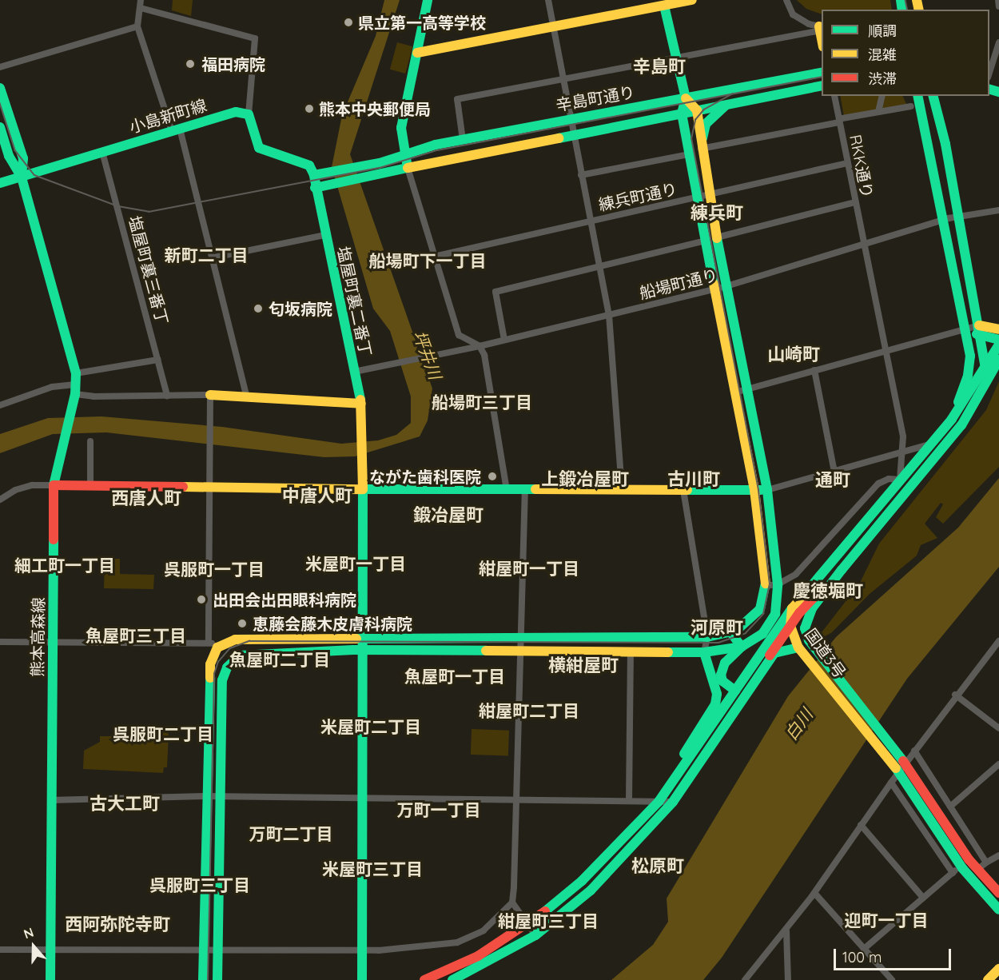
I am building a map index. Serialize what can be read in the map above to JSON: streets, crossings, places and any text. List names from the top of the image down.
{
  "streets": {
    "main road": [
      "辛島町通り",
      "小島新町線",
      "塩屋町裏二番丁",
      "熊本高森線",
      "国道3号"
    ],
    "street": [
      "RKK通り",
      "練兵町通り",
      "塩屋町裏三番丁",
      "船場町通り"
    ]
  },
  "crossings": [
    ["小島新町線", "塩屋町裏三番丁"],
    ["小島新町線", "熊本高森線"],
    ["RKK通り", "練兵町通り"],
    ["RKK通り", "船場町通り"],
    ["船場町通り", "塩屋町裏二番丁"]
  ],
  "districts": [
    "辛島町",
    "練兵町",
    "新町二丁目",
    "船場町下一丁目",
    "山崎町",
    "船場町三丁目",
    "上鍛冶屋町",
    "古川町",
    "通町",
    "中唐人町",
    "西唐人町",
    "鍛冶屋町",
    "米屋町一丁目",
    "細工町一丁目",
    "紺屋町一丁目",
    "呉服町一丁目",
    "慶徳堀町",
    "河原町",
    "魚屋町三丁目",
    "魚屋町二丁目",
    "横紺屋町",
    "魚屋町一丁目",
    "紺屋町二丁目",
    "米屋町二丁目",
    "呉服町二丁目",
    "古大工町",
    "万町一丁目",
    "万町二丁目",
    "松原町",
    "米屋町三丁目",
    "呉服町三丁目",
    "迎町一丁目",
    "紺屋町三丁目",
    "西阿弥陀寺町"
  ],
  "water": ["坪井川", "白川"],
  "places": [
    "県立第一高等学校",
    "福田病院",
    "熊本中央郵便局",
    "匂坂病院",
    "ながた歯科医院",
    "出田会出田眼科病院",
    "恵藤会藤木皮膚科病院"
  ],
  "legend": ["順調", "混雑", "渋滞"],
  "scale_bar": "100 m",
  "north": "top"
}
